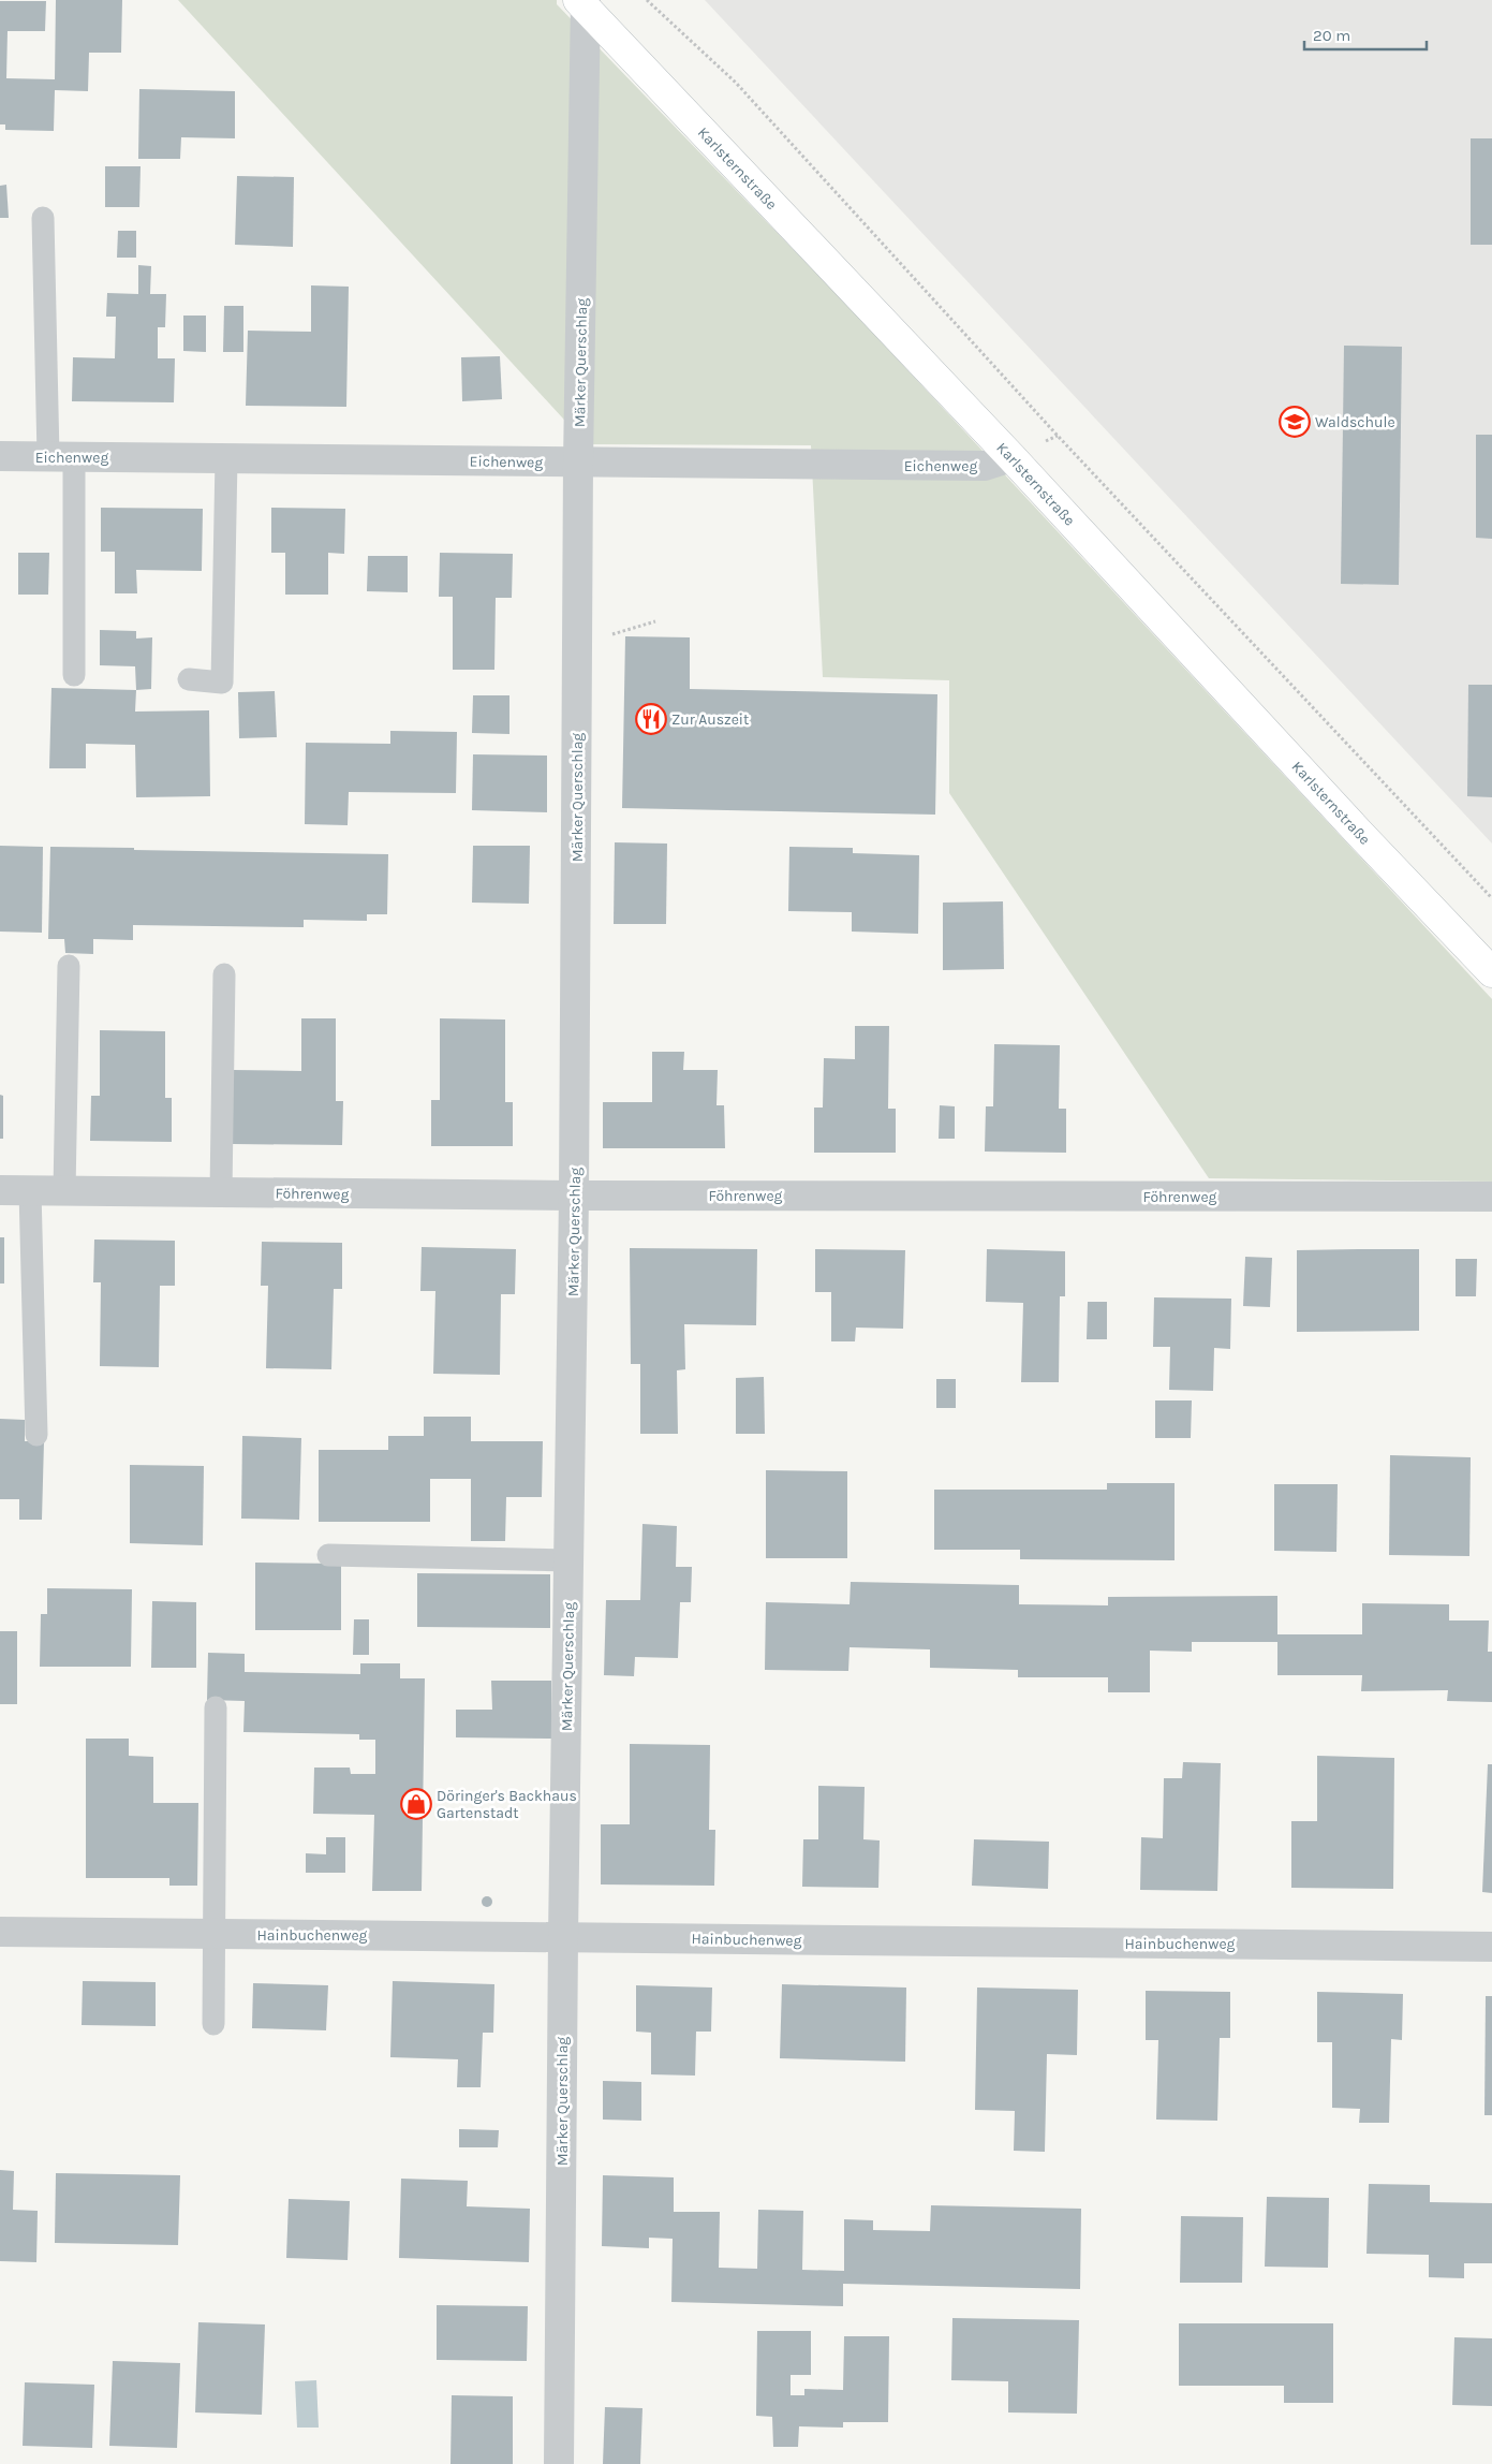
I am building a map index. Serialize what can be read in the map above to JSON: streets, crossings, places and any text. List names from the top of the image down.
{
  "streets": {
    "street": [
      "Karlsternstraße",
      "Märker Querschlag",
      "Eichenweg",
      "Föhrenweg",
      "Hainbuchenweg"
    ]
  },
  "crossings": [
    ["Karlsternstraße", "Märker Querschlag"],
    ["Karlsternstraße", "Eichenweg"],
    ["Märker Querschlag", "Eichenweg"],
    ["Märker Querschlag", "Föhrenweg"],
    ["Märker Querschlag", "Hainbuchenweg"]
  ],
  "places": {
    "school or university": ["Waldschule"],
    "restaurant": ["Zur Auszeit"],
    "shop": ["Döringer's Backhaus Gartenstadt"]
  },
  "scale_bar": "20 m"
}
